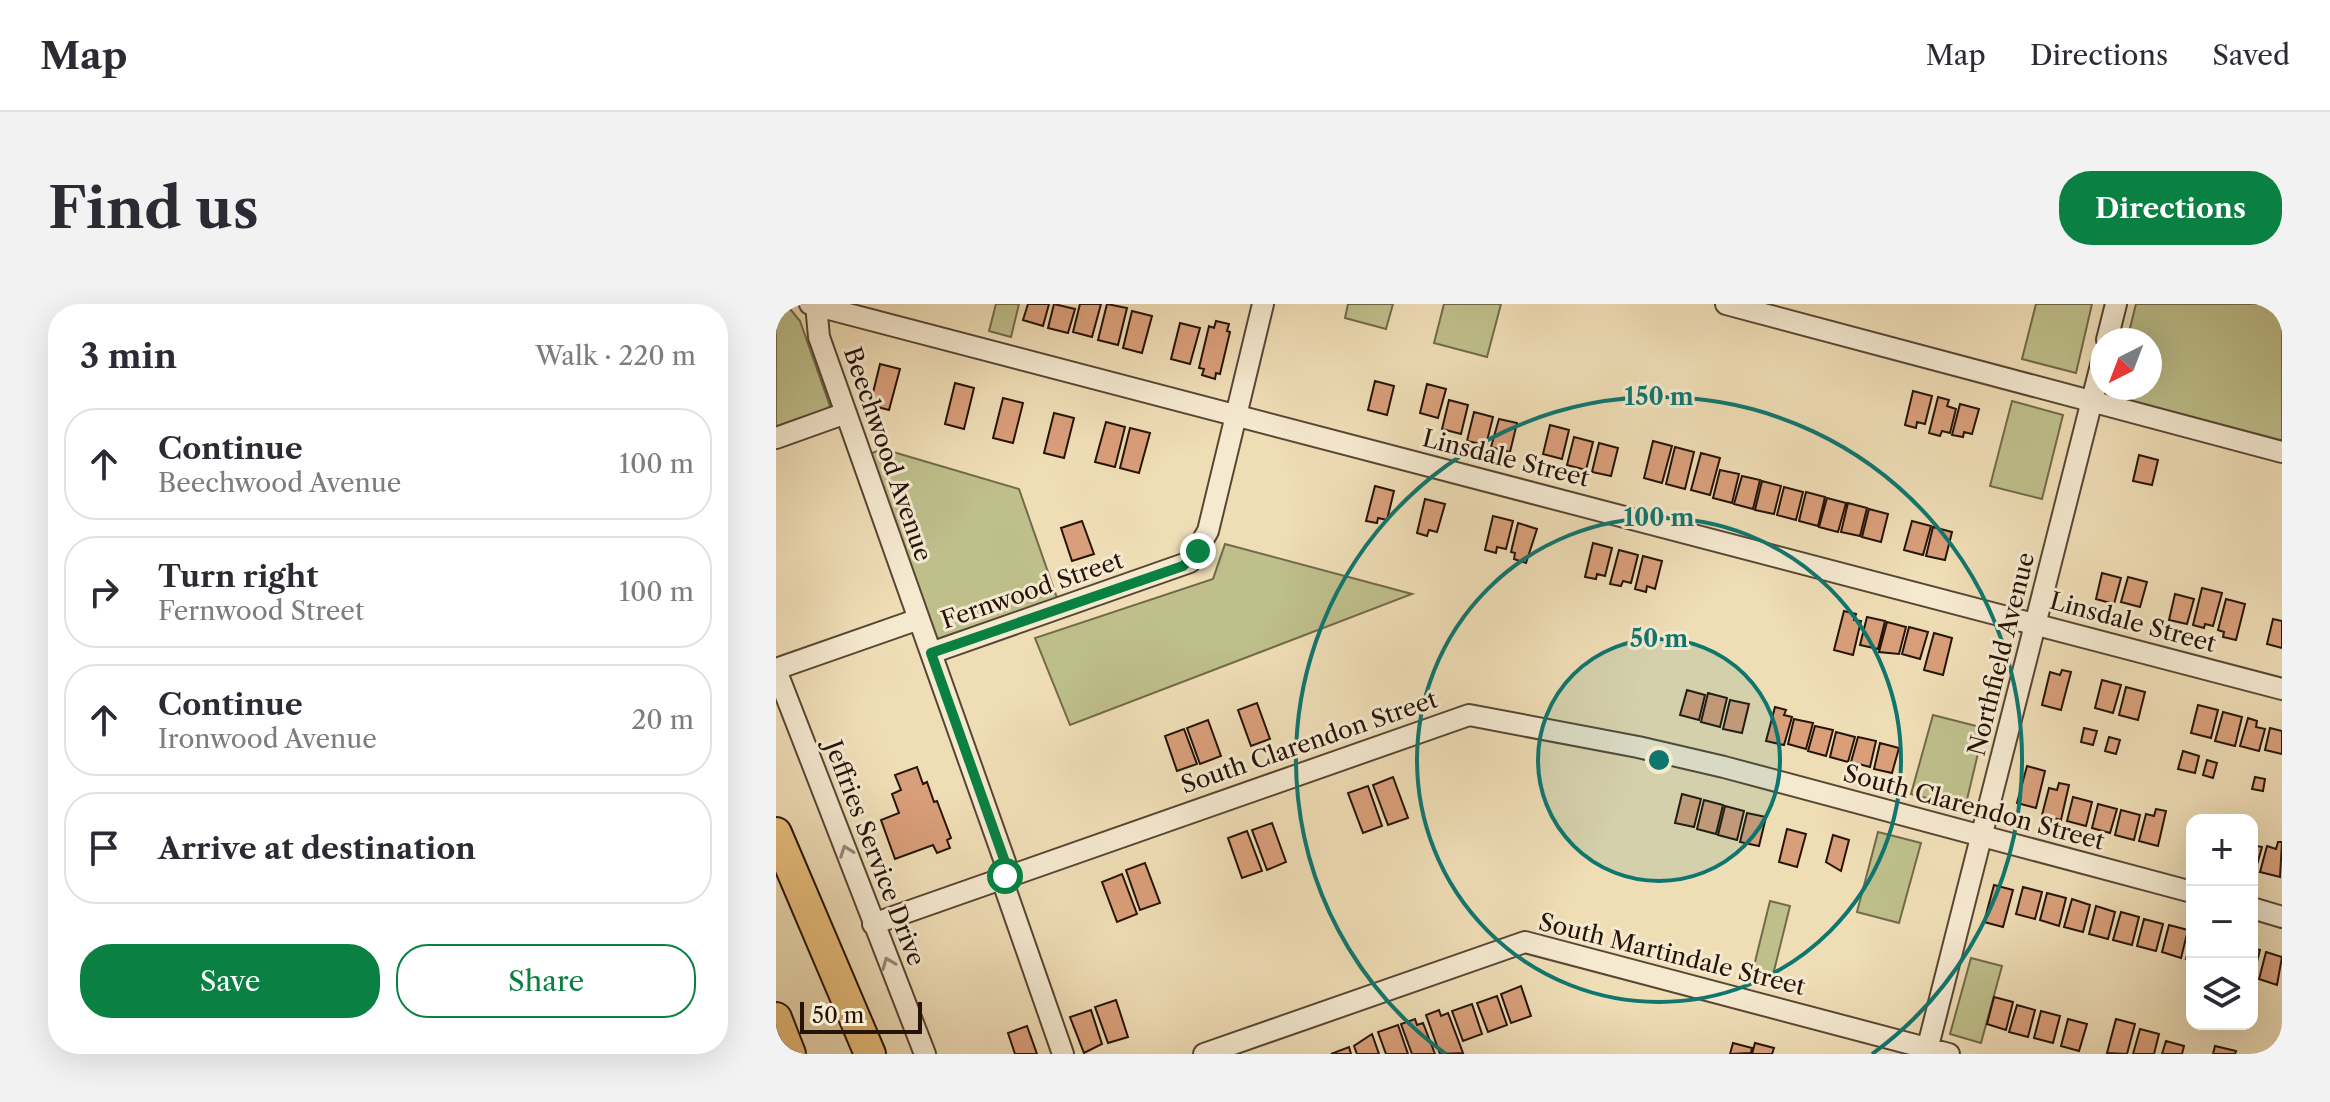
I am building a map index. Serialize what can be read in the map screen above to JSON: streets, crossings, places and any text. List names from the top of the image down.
{
  "streets": {
    "street": [
      "Beechwood Avenue",
      "Linsdale Street",
      "Fernwood Street",
      "Northfield Avenue",
      "South Clarendon Street",
      "Jeffries Service Drive",
      "South Martindale Street"
    ]
  },
  "crossings": [
    ["Beechwood Avenue", "Linsdale Street"],
    ["Beechwood Avenue", "Fernwood Street"],
    ["Linsdale Street", "Fernwood Street"],
    ["Linsdale Street", "Northfield Avenue"],
    ["Fernwood Street", "Jeffries Service Drive"],
    ["Northfield Avenue", "South Clarendon Street"],
    ["Northfield Avenue", "South Martindale Street"],
    ["South Clarendon Street", "Jeffries Service Drive"]
  ],
  "scale_bar": "50 m",
  "north": "bottom left",
  "page": {
    "header": "Map",
    "nav": ["Map", "Directions", "Saved"],
    "buttons": [
      "Directions",
      ["Save", "Share"]
    ],
    "title": "Find us",
    "heading": ["3 min", "Walk · 220 m"],
    "list": [
      ["Continue", "Beechwood Avenue", "100 m"],
      ["Turn right", "Fernwood Street", "100 m"],
      ["Continue", "Ironwood Avenue", "20 m"],
      "Arrive at destination"
    ],
    "map_buttons": ["+", "−"],
    "scale": "50 m"
  },
  "rings": ["150 m", "100 m", "50 m"]
}
